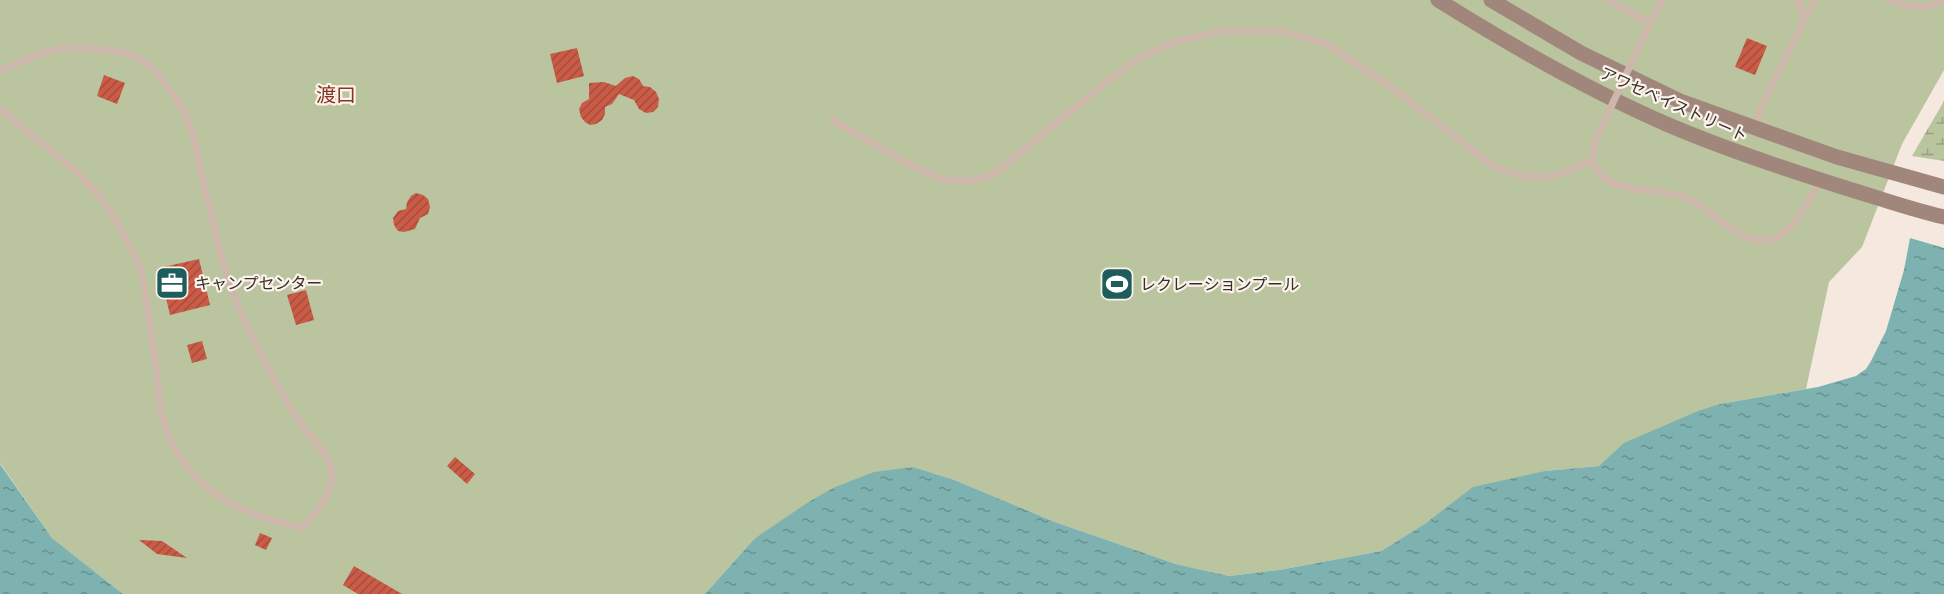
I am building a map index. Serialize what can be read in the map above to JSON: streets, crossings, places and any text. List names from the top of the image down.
{
  "streets": {
    "main road": ["アワセベイストリート"]
  },
  "districts": ["渡口"],
  "places": {
    "office": ["キャンプセンター"],
    "sports": ["レクレーションプール"]
  }
}
